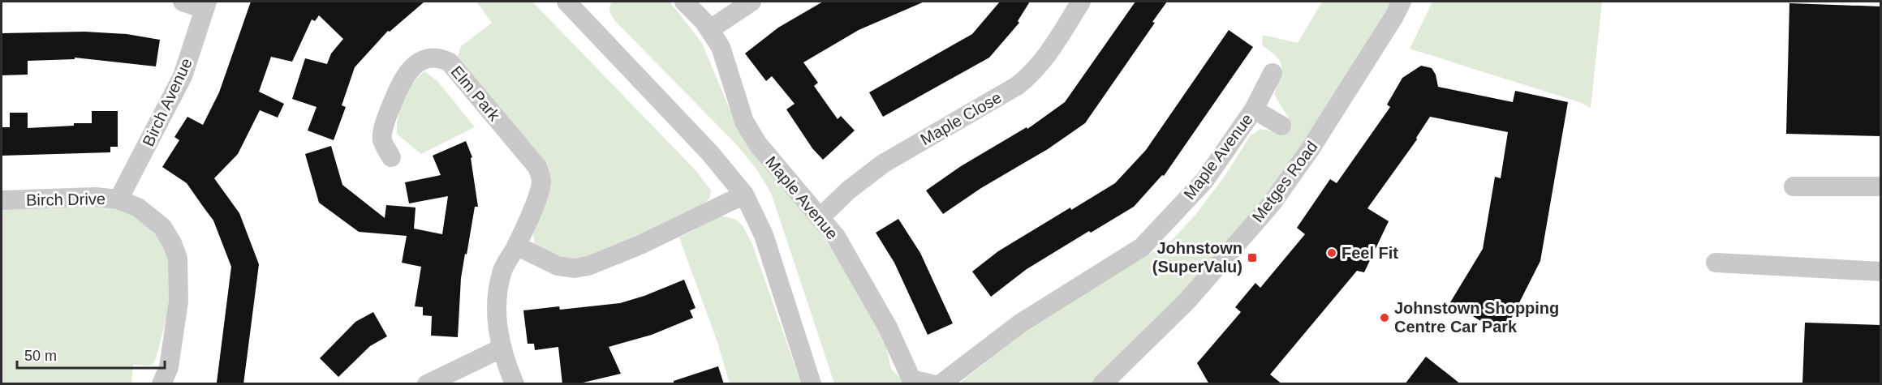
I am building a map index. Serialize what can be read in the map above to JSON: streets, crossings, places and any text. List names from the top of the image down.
{
  "streets": {
    "street": [
      "Elm Park",
      "Birch Avenue",
      "Maple Close",
      "Maple Avenue",
      "Metges Road",
      "Birch Drive"
    ]
  },
  "crossings": [
    ["Birch Avenue", "Birch Drive"],
    ["Maple Close", "Maple Avenue"]
  ],
  "places": {
    "other": ["Feel Fit", "Johnstown Shopping Centre Car Park"],
    "transit": ["Johnstown (SuperValu)"]
  },
  "scale_bar": "50 m"
}
